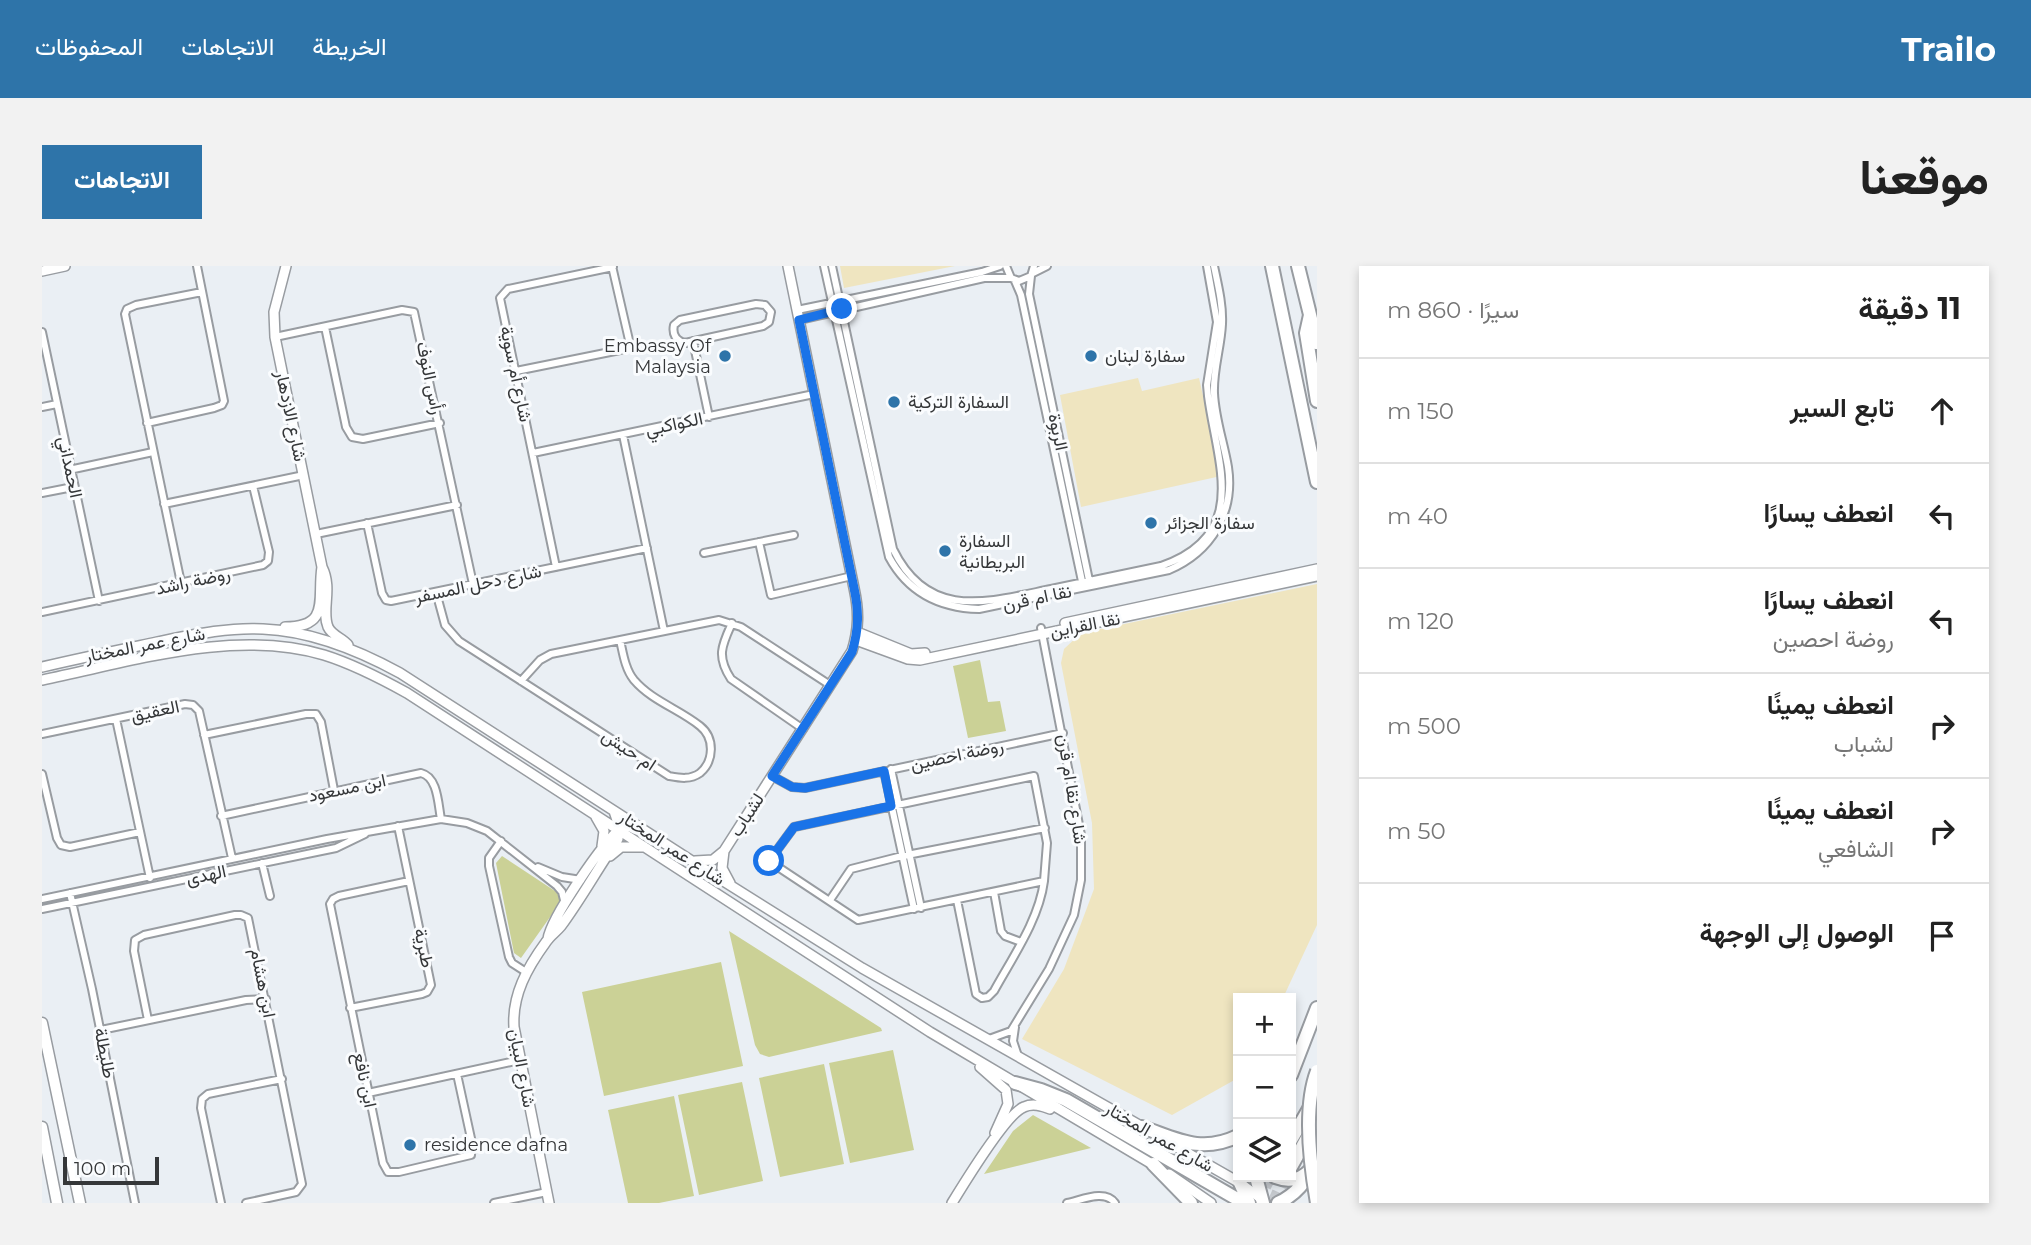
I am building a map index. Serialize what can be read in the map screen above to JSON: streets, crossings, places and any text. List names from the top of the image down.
{
  "streets": {
    "street": [
      "شارع أم سوية",
      "رأس النوف",
      "شارع الازدهار",
      "الكواكبي",
      "الربوة",
      "الحمداني",
      "روضة راشد",
      "شارع دحل المسفر",
      "نقا ام قرن",
      "نقا القراين",
      "شارع عمر المختار",
      "العقيق",
      "ام حيش",
      "روضة احصين",
      "ابن مسعود",
      "شارع نقا ام قرن",
      "لشباب",
      "الهدى",
      "طبرية",
      "ابن هشام",
      "طليطلة",
      "شارع البيان",
      "ابن نافع"
    ]
  },
  "crossings": [
    ["شارع أم سوية", "الكواكبي"],
    ["شارع أم سوية", "شارع دحل المسفر"],
    ["رأس النوف", "شارع الازدهار"],
    ["رأس النوف", "شارع دحل المسفر"],
    ["شارع الازدهار", "شارع عمر المختار"],
    ["الكواكبي", "لشباب"],
    ["الربوة", "نقا ام قرن"],
    ["الحمداني", "روضة راشد"],
    ["شارع دحل المسفر", "ام حيش"],
    ["نقا القراين", "شارع نقا ام قرن"],
    ["نقا القراين", "لشباب"],
    ["شارع عمر المختار", "شارع نقا ام قرن"],
    ["شارع عمر المختار", "لشباب"],
    ["شارع عمر المختار", "شارع البيان"],
    ["العقيق", "ابن مسعود"],
    ["العقيق", "الهدى"],
    ["روضة احصين", "شارع نقا ام قرن"],
    ["روضة احصين", "لشباب"],
    ["ابن مسعود", "الهدى"],
    ["الهدى", "طبرية"],
    ["الهدى", "طليطلة"],
    ["الهدى", "شارع البيان"],
    ["طبرية", "ابن نافع"]
  ],
  "places": [
    "Embassy Of Malaysia",
    "سفارة لبنان",
    "السفارة التركية",
    "سفارة الجزائر",
    "السفارة البريطانية",
    "residence dafna"
  ],
  "scale_bar": "100 m",
  "page": {
    "header": "Trailo",
    "nav": ["الخريطة", "الاتجاهات", "المحفوظات"],
    "title": "موقعنا",
    "buttons": "الاتجاهات",
    "heading": ["11 دقيقة", "سيرًا · 860 m"],
    "list": [
      ["تابع السير", "150 m"],
      ["انعطف يسارًا", "40 m"],
      ["انعطف يسارًا", "روضة احصين", "120 m"],
      ["انعطف يمينًا", "لشباب", "500 m"],
      ["انعطف يمينًا", "الشافعي", "50 m"],
      "الوصول إلى الوجهة"
    ],
    "map_buttons": ["+", "−"],
    "scale": "100 m"
  }
}
